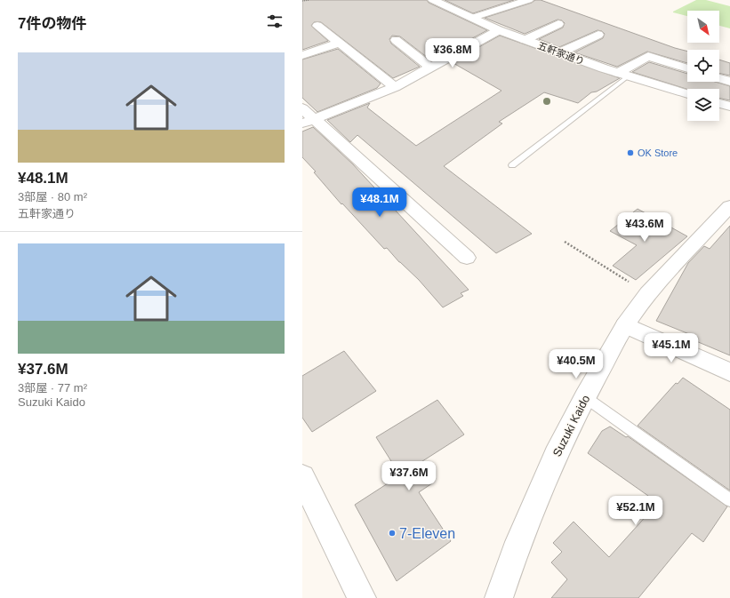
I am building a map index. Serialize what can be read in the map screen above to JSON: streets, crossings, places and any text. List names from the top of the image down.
{
  "streets": {
    "street": ["五軒家通り", "Suzuki Kaido"]
  },
  "places": ["OK Store", "7-Eleven"],
  "north": "bottom right",
  "page": {
    "heading": "7件の物件",
    "price": [
      "¥36.8M",
      "¥48.1M",
      "¥43.6M",
      "¥45.1M",
      "¥40.5M",
      "¥37.6M",
      "¥52.1M"
    ],
    "list": [
      {
        "name": "¥48.1M",
        "note": "3部屋 · 80 m² · 五軒家通り"
      },
      {
        "name": "¥37.6M",
        "note": "3部屋 · 77 m² · Suzuki Kaido"
      }
    ]
  }
}
